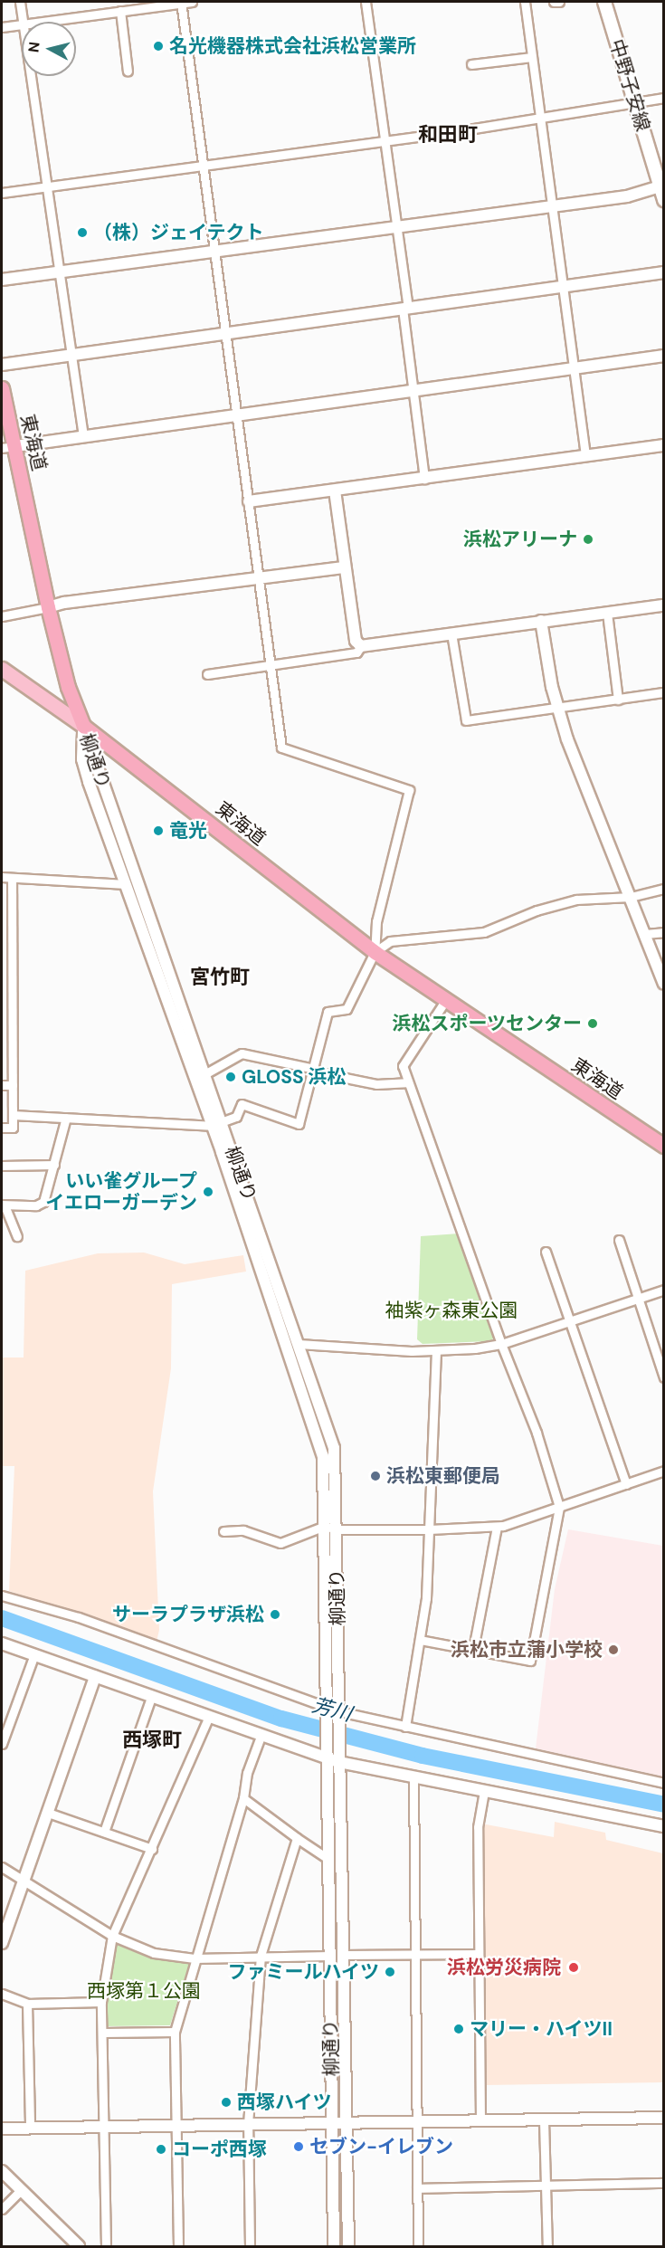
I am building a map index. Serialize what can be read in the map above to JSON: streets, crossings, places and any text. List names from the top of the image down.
{
  "streets": {
    "highway": ["東海道"],
    "main road": ["中野子安線"],
    "street": ["柳通り"]
  },
  "crossings": [
    ["東海道", "柳通り"]
  ],
  "districts": ["和田町", "宮竹町", "西塚町"],
  "water": ["芳川"],
  "parks": ["袖紫ヶ森東公園", "西塚第１公園"],
  "places": [
    "名光機器株式会社浜松営業所",
    "（株）ジェイテクト",
    "浜松アリーナ",
    "竜光",
    "浜松スポーツセンター",
    "GLOSS 浜松",
    "いい雀グループ イエローガーデン",
    "浜松東郵便局",
    "サーラプラザ浜松",
    "浜松市立蒲小学校",
    "浜松労災病院",
    "ファミールハイツ",
    "マリー・ハイツII",
    "西塚ハイツ",
    "セブン-イレブン",
    "コーポ西塚"
  ],
  "north": "left"
}
